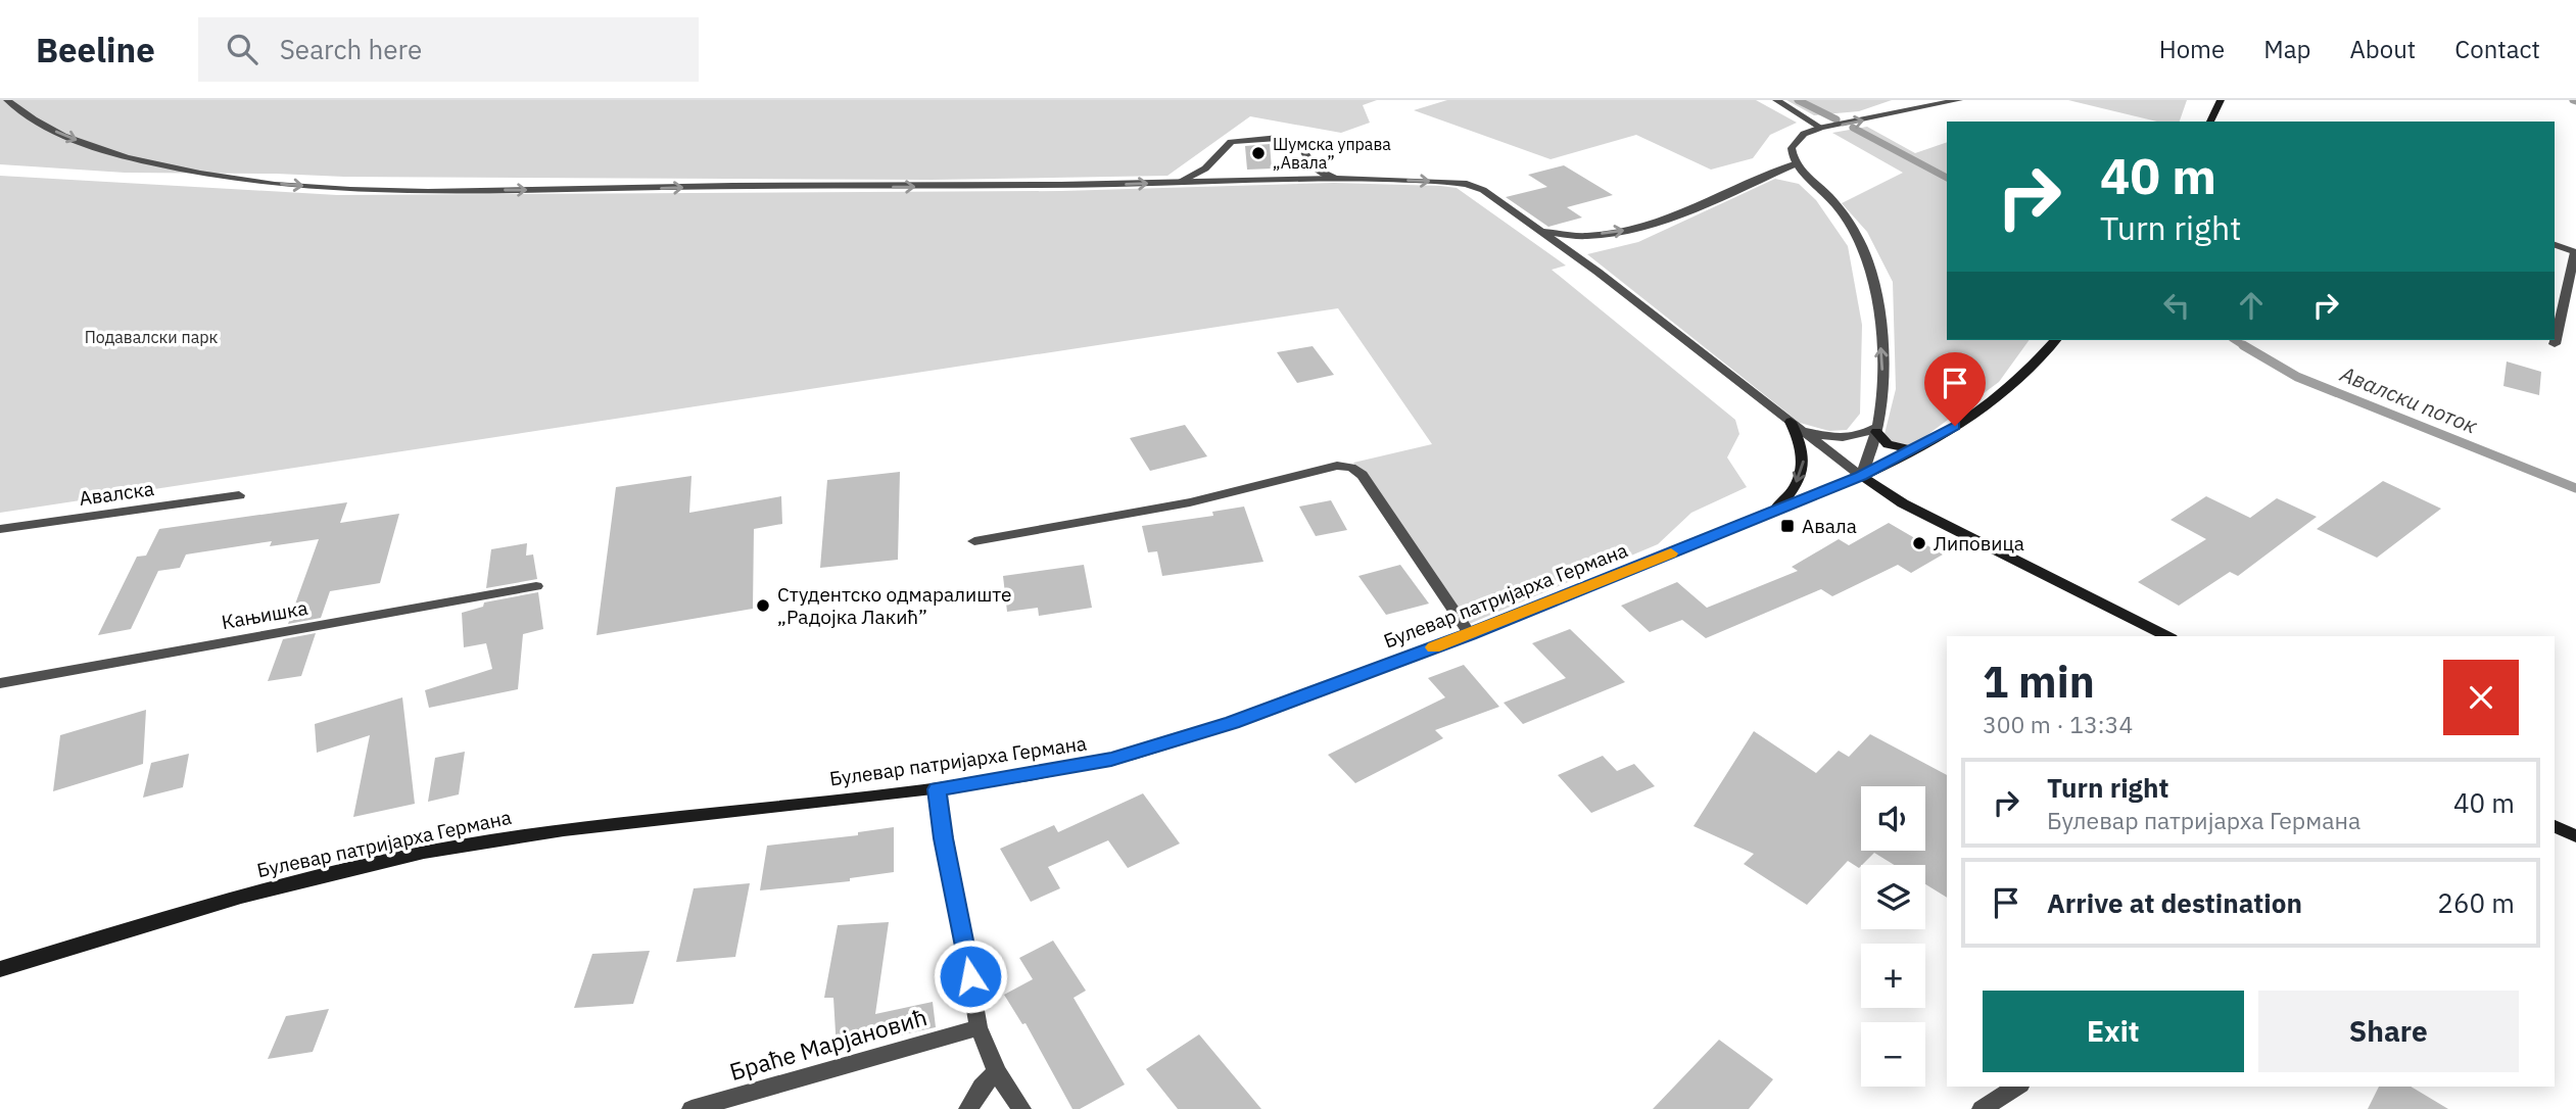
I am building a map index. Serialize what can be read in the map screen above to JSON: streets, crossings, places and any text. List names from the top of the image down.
{
  "streets": {
    "main road": ["Булевар патријарха Германа"],
    "street": ["Авалска", "Кањишка", "Браће Марјановић"]
  },
  "water": ["Авалски поток"],
  "parks": ["Подавалски парк"],
  "places": {
    "other": ["Шумска управа „Авала”", "Липовица", "Студентско одмаралиште „Радојка Лакић”"],
    "transit": ["Авала"]
  },
  "page": {
    "header": "Beeline",
    "search": "Search here",
    "nav": [
      "Home",
      "Map",
      "About",
      "Contact"
    ],
    "turn": ["40 m", "Turn right"],
    "heading": ["1 min", "300 m · 13:34"],
    "list": [
      {
        "name": "Turn right",
        "note": "Булевар патријарха Германа",
        "value": "40 m"
      },
      {
        "name": "Arrive at destination",
        "value": "260 m"
      }
    ],
    "map_buttons": ["+", "−"],
    "buttons": ["Exit", "Share"]
  }
}
